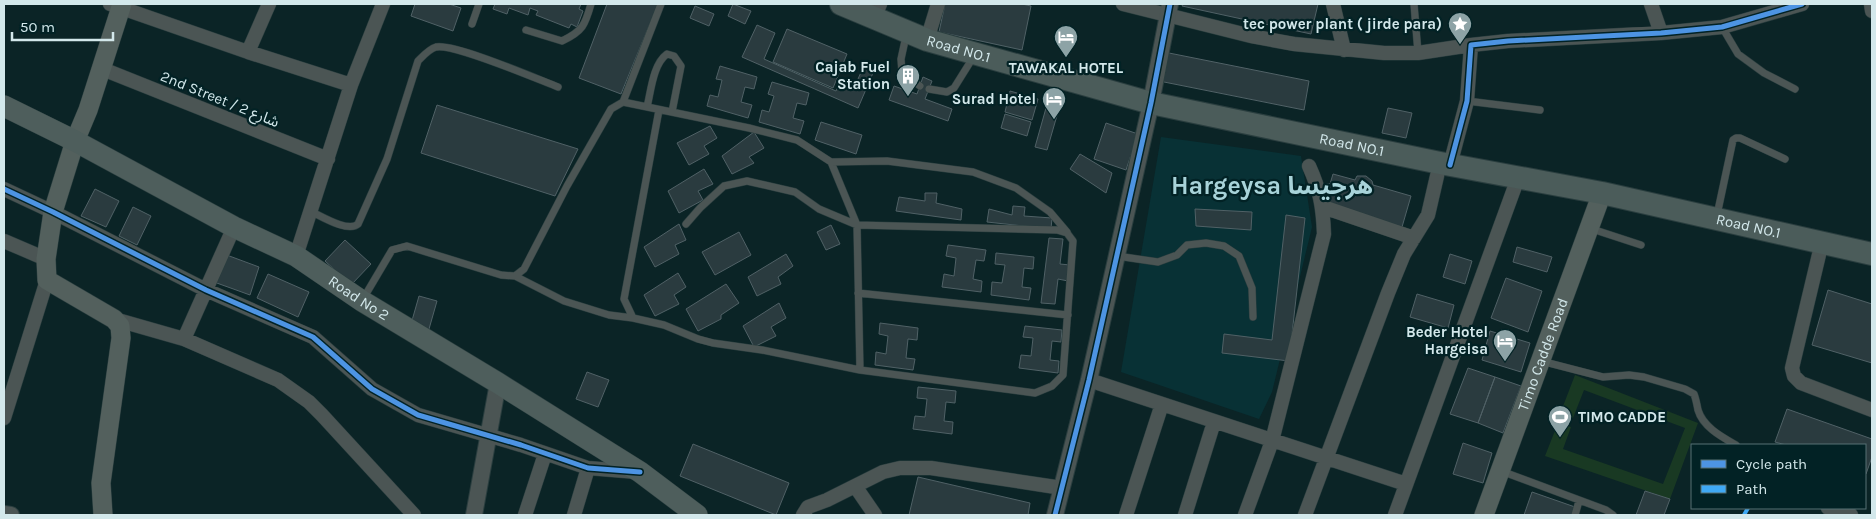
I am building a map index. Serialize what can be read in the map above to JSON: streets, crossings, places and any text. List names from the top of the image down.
{
  "streets": {
    "highway": ["Road NO.1"],
    "main road": ["Road No 2", "Timo Cadde Road"],
    "street": ["2nd Street / شارع 2"]
  },
  "crossings": [
    ["Road NO.1", "Timo Cadde Road"]
  ],
  "districts": ["Hargeysa هرجيسا"],
  "places": {
    "place": ["tec power plant ( jirde para)"],
    "hotel": ["TAWAKAL HOTEL", "Surad Hotel", "Beder Hotel Hargeisa"],
    "building": ["Cajab Fuel Station"],
    "sports": ["TIMO CADDE"]
  },
  "legend": ["Cycle path", "Path"],
  "scale_bar": "50 m"
}
